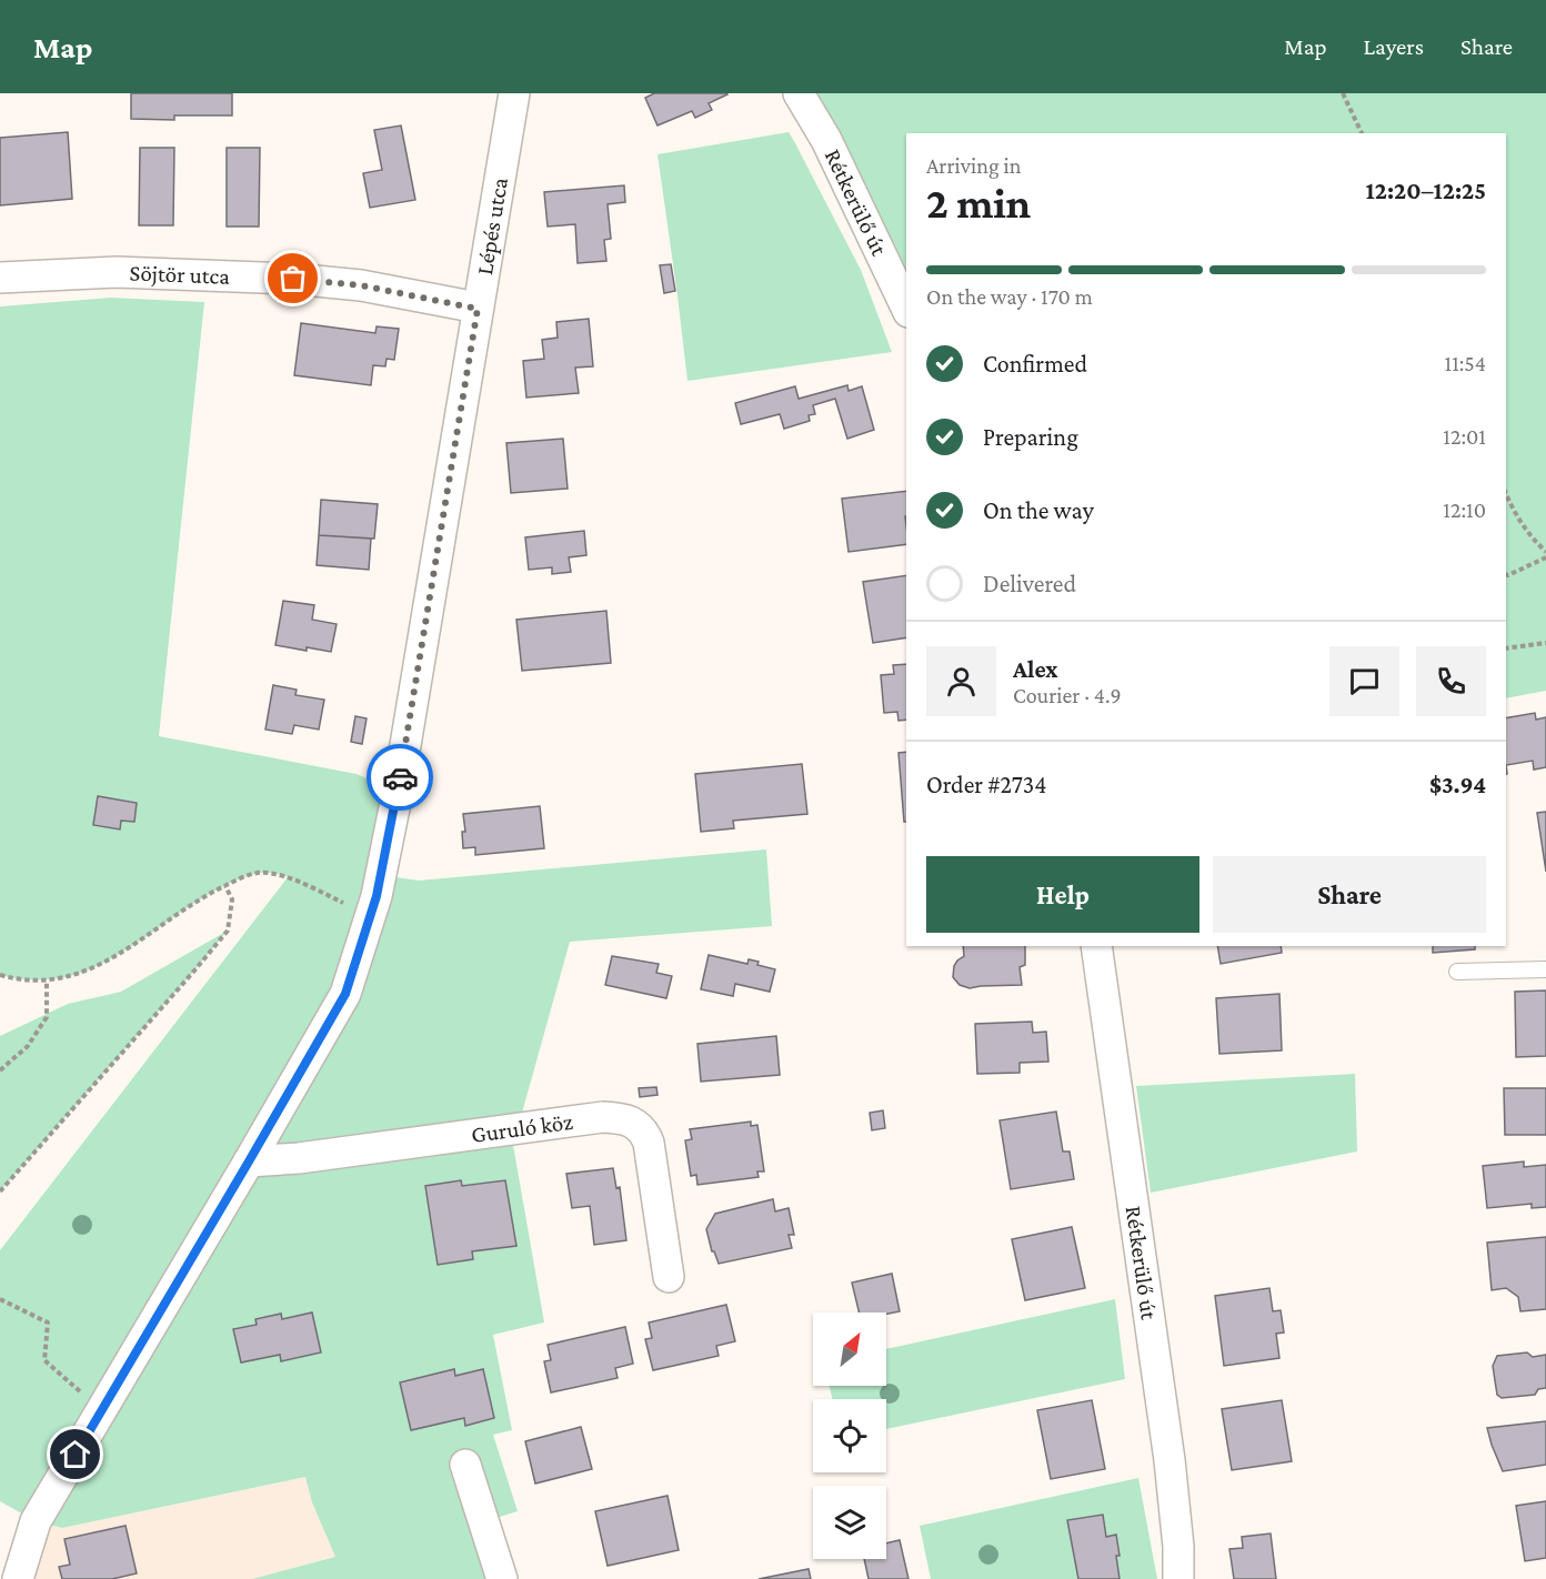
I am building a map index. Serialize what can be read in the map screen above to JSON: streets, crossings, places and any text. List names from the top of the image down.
{
  "streets": {
    "street": [
      "Rétkerülő út",
      "Lépés utca",
      "Söjtör utca",
      "Guruló köz"
    ]
  },
  "crossings": [
    ["Lépés utca", "Söjtör utca"],
    ["Lépés utca", "Guruló köz"]
  ],
  "north": "top right",
  "page": {
    "header": "Map",
    "nav": ["Map", "Layers", "Share"],
    "heading": ["2 min", "Arriving in", "12:20–12:25"],
    "panel": [
      "Alex",
      "Courier · 4.9",
      "Order #2734",
      "$3.94"
    ],
    "bar": "On the way · 170 m",
    "list": [
      ["Confirmed", "11:54"],
      ["Preparing", "12:01"],
      ["On the way", "12:10"],
      "Delivered"
    ],
    "buttons": ["Help", "Share"]
  }
}
